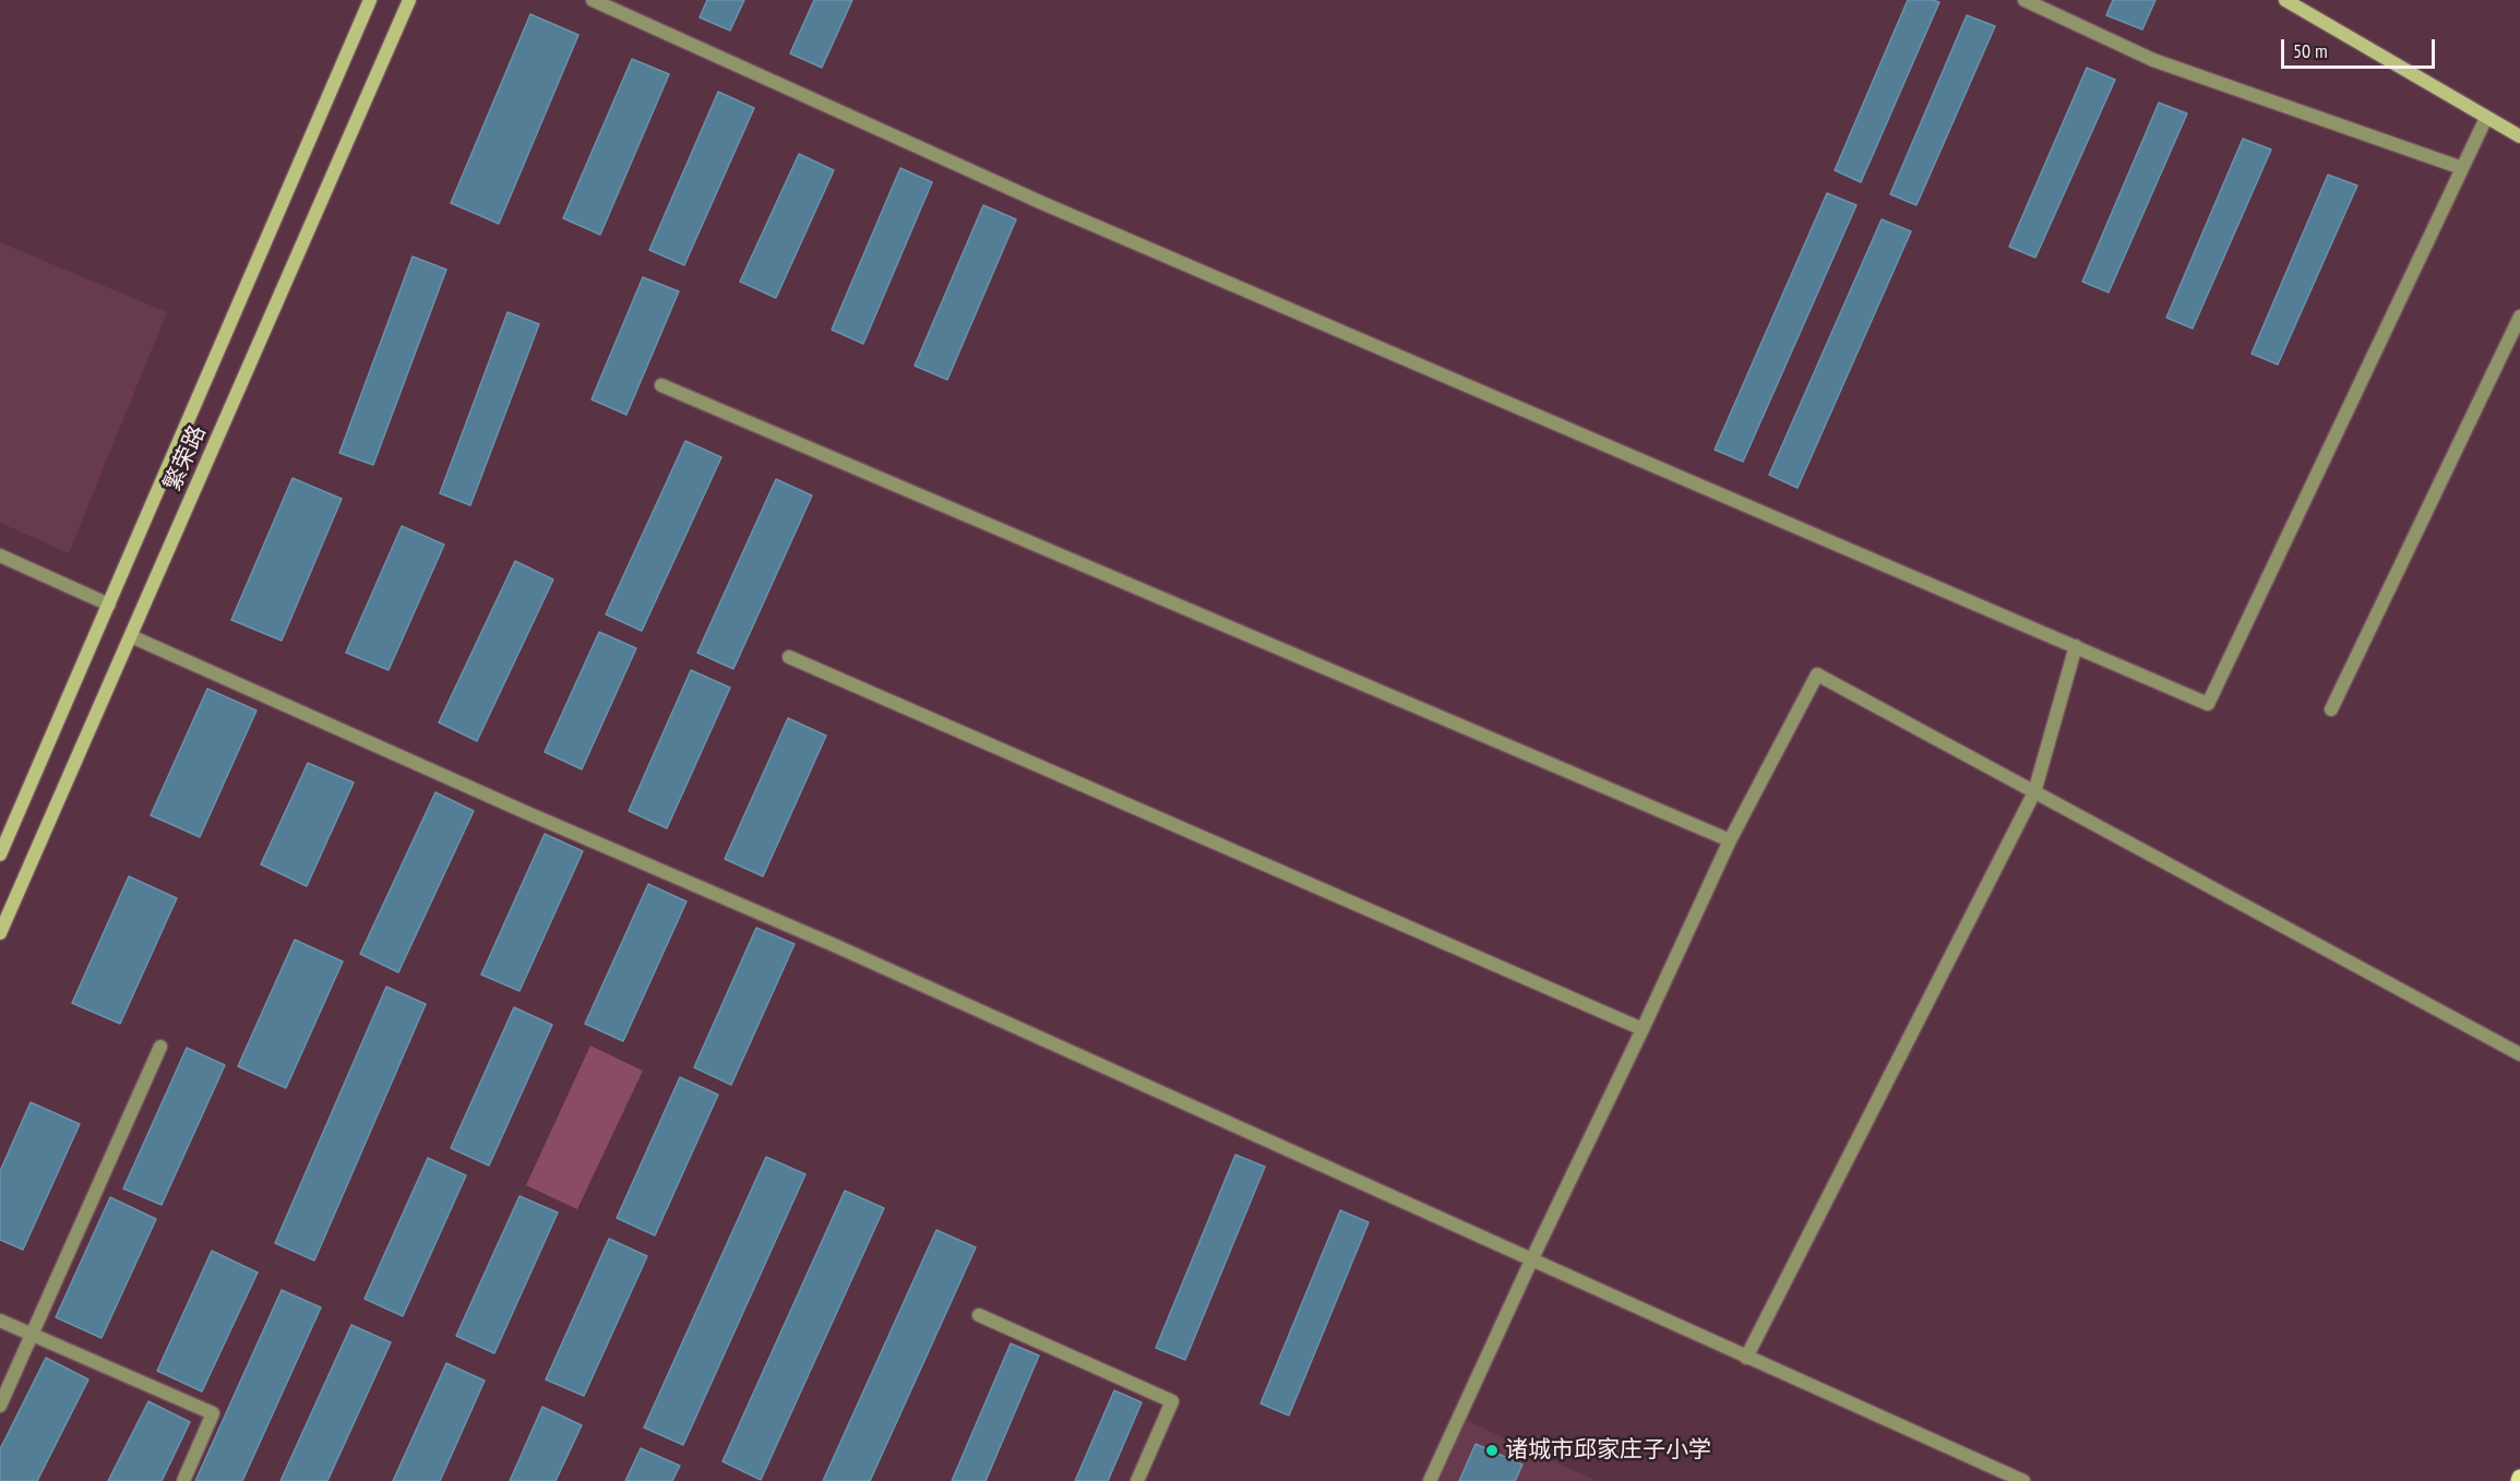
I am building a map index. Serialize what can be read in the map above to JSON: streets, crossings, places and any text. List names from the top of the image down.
{
  "streets": {
    "main road": ["繁荣路"]
  },
  "places": ["诸城市邱家庄子小学"],
  "scale_bar": "50 m"
}
